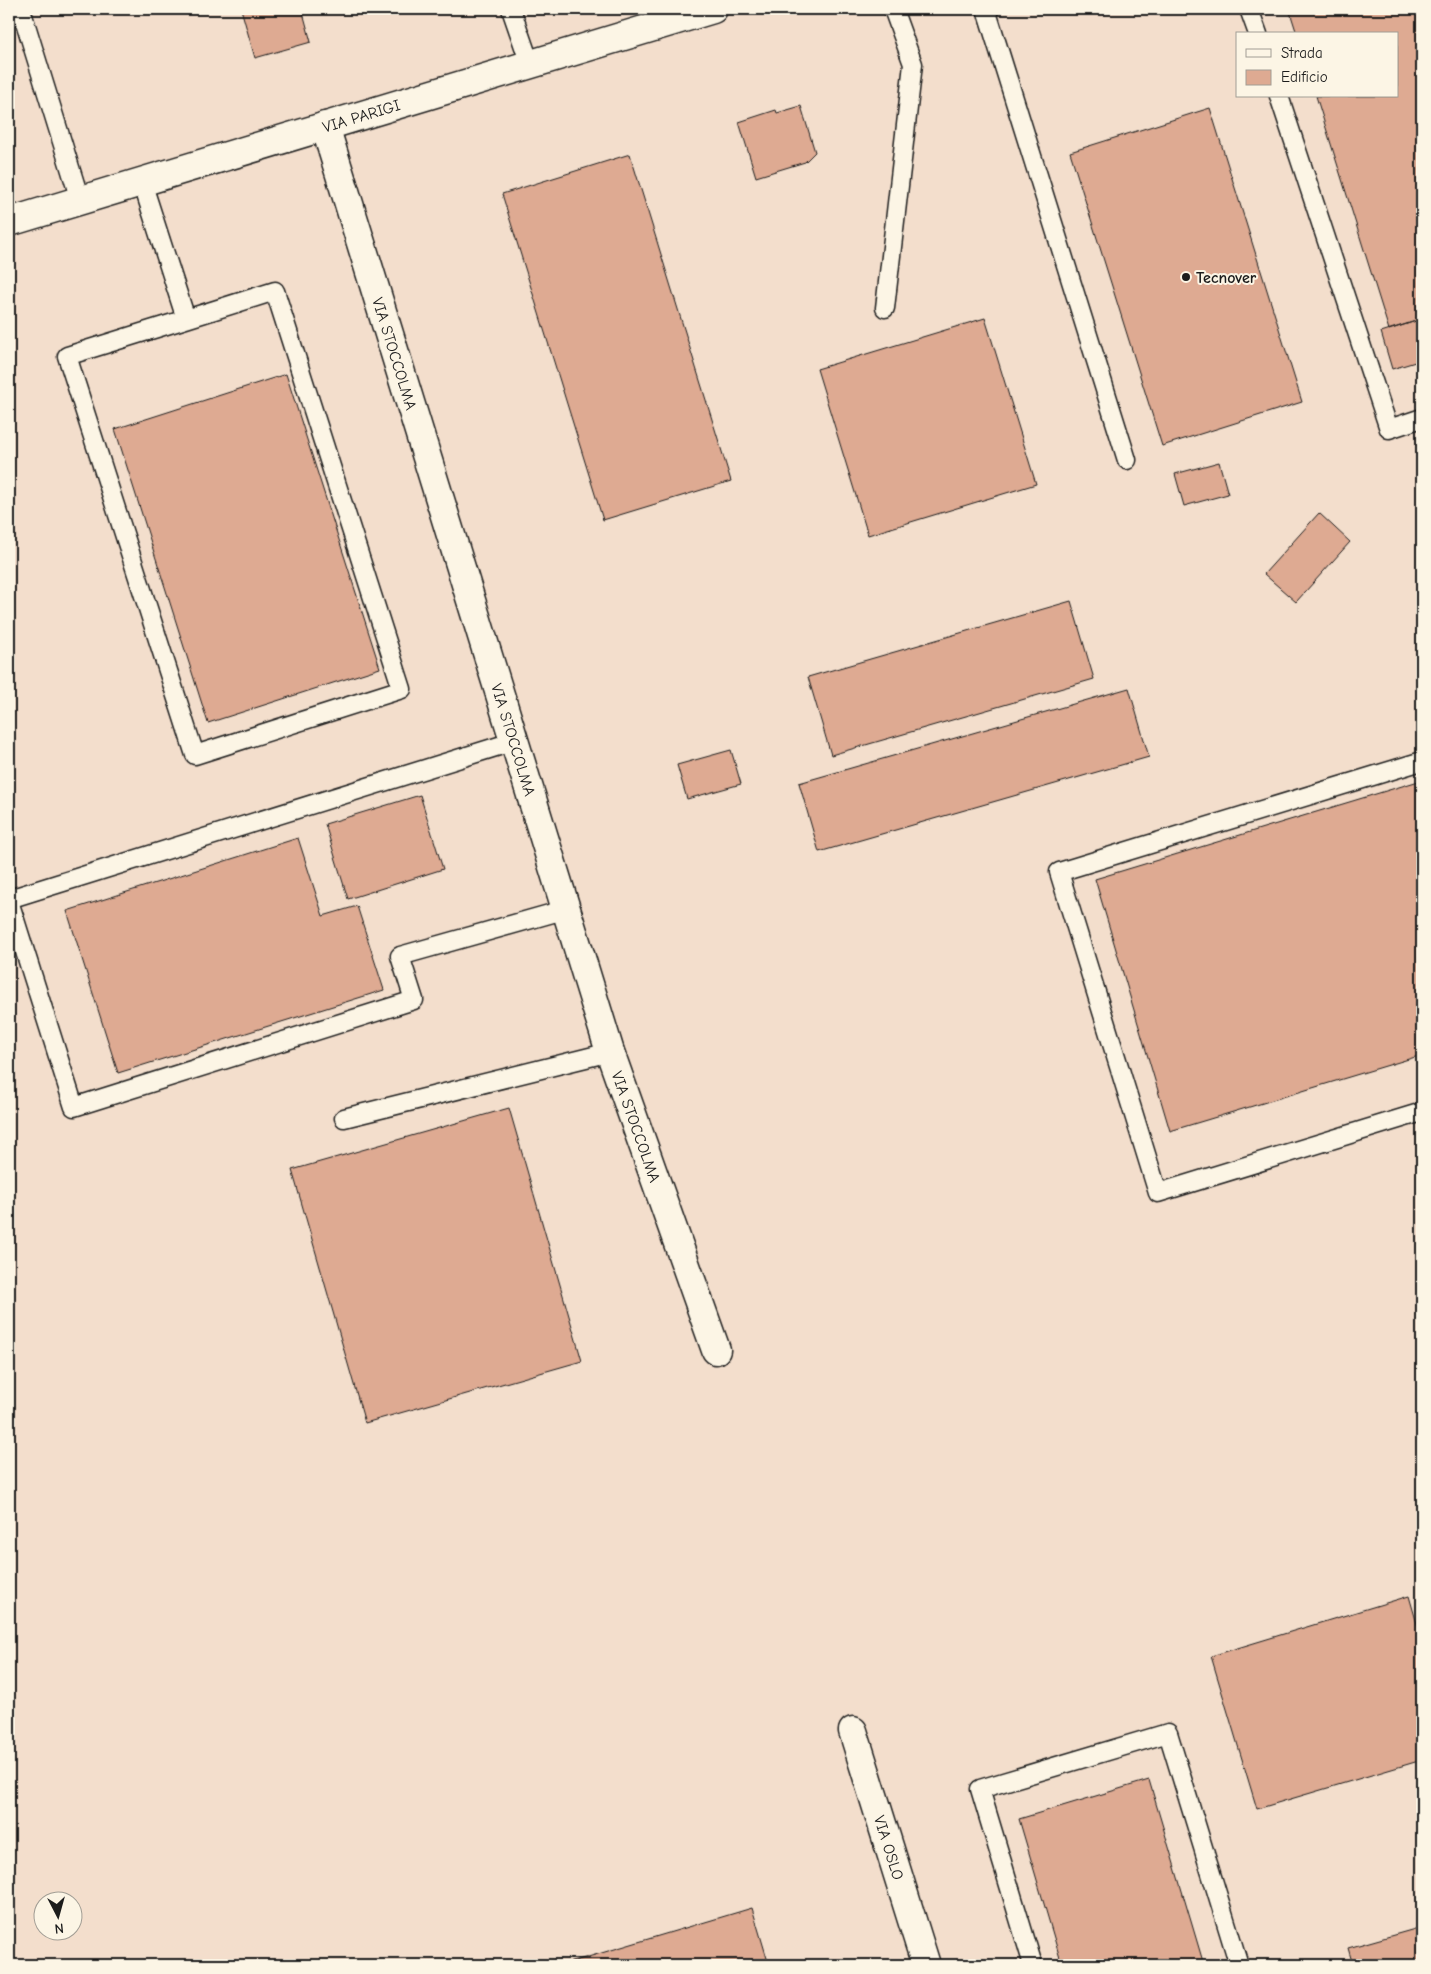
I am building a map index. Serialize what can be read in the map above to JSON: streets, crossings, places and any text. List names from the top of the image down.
{
  "streets": {
    "street": ["VIA PARIGI", "VIA STOCCOLMA", "VIA OSLO"]
  },
  "crossings": [
    ["VIA PARIGI", "VIA STOCCOLMA"]
  ],
  "places": ["Tecnover"],
  "legend": ["Strada", "Edificio"],
  "north": "bottom"
}
